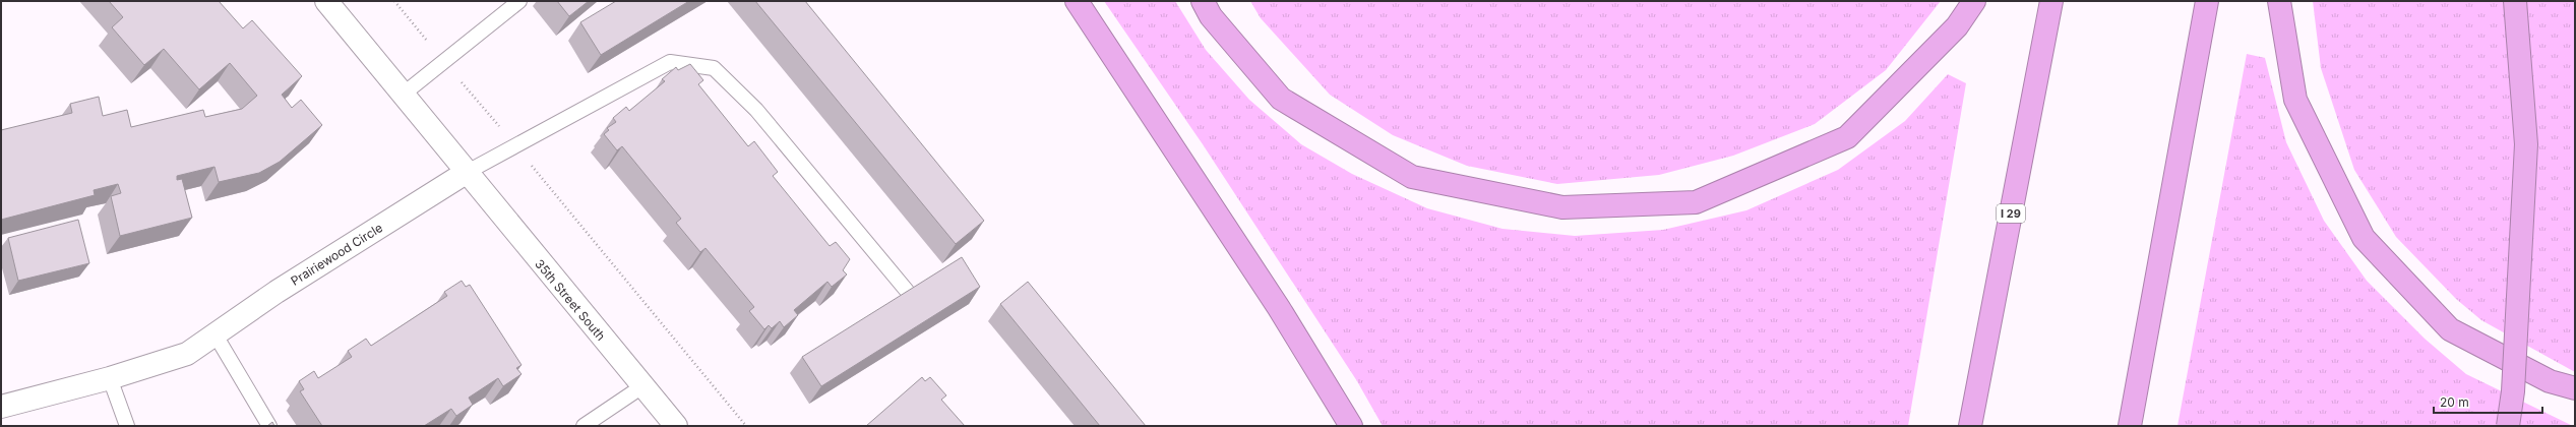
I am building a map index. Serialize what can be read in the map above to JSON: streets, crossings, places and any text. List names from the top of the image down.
{
  "streets": {
    "highway": ["I 29"],
    "street": ["Prairiewood Circle", "35th Street South"]
  },
  "crossings": [
    ["Prairiewood Circle", "35th Street South"]
  ],
  "scale_bar": "20 m"
}
